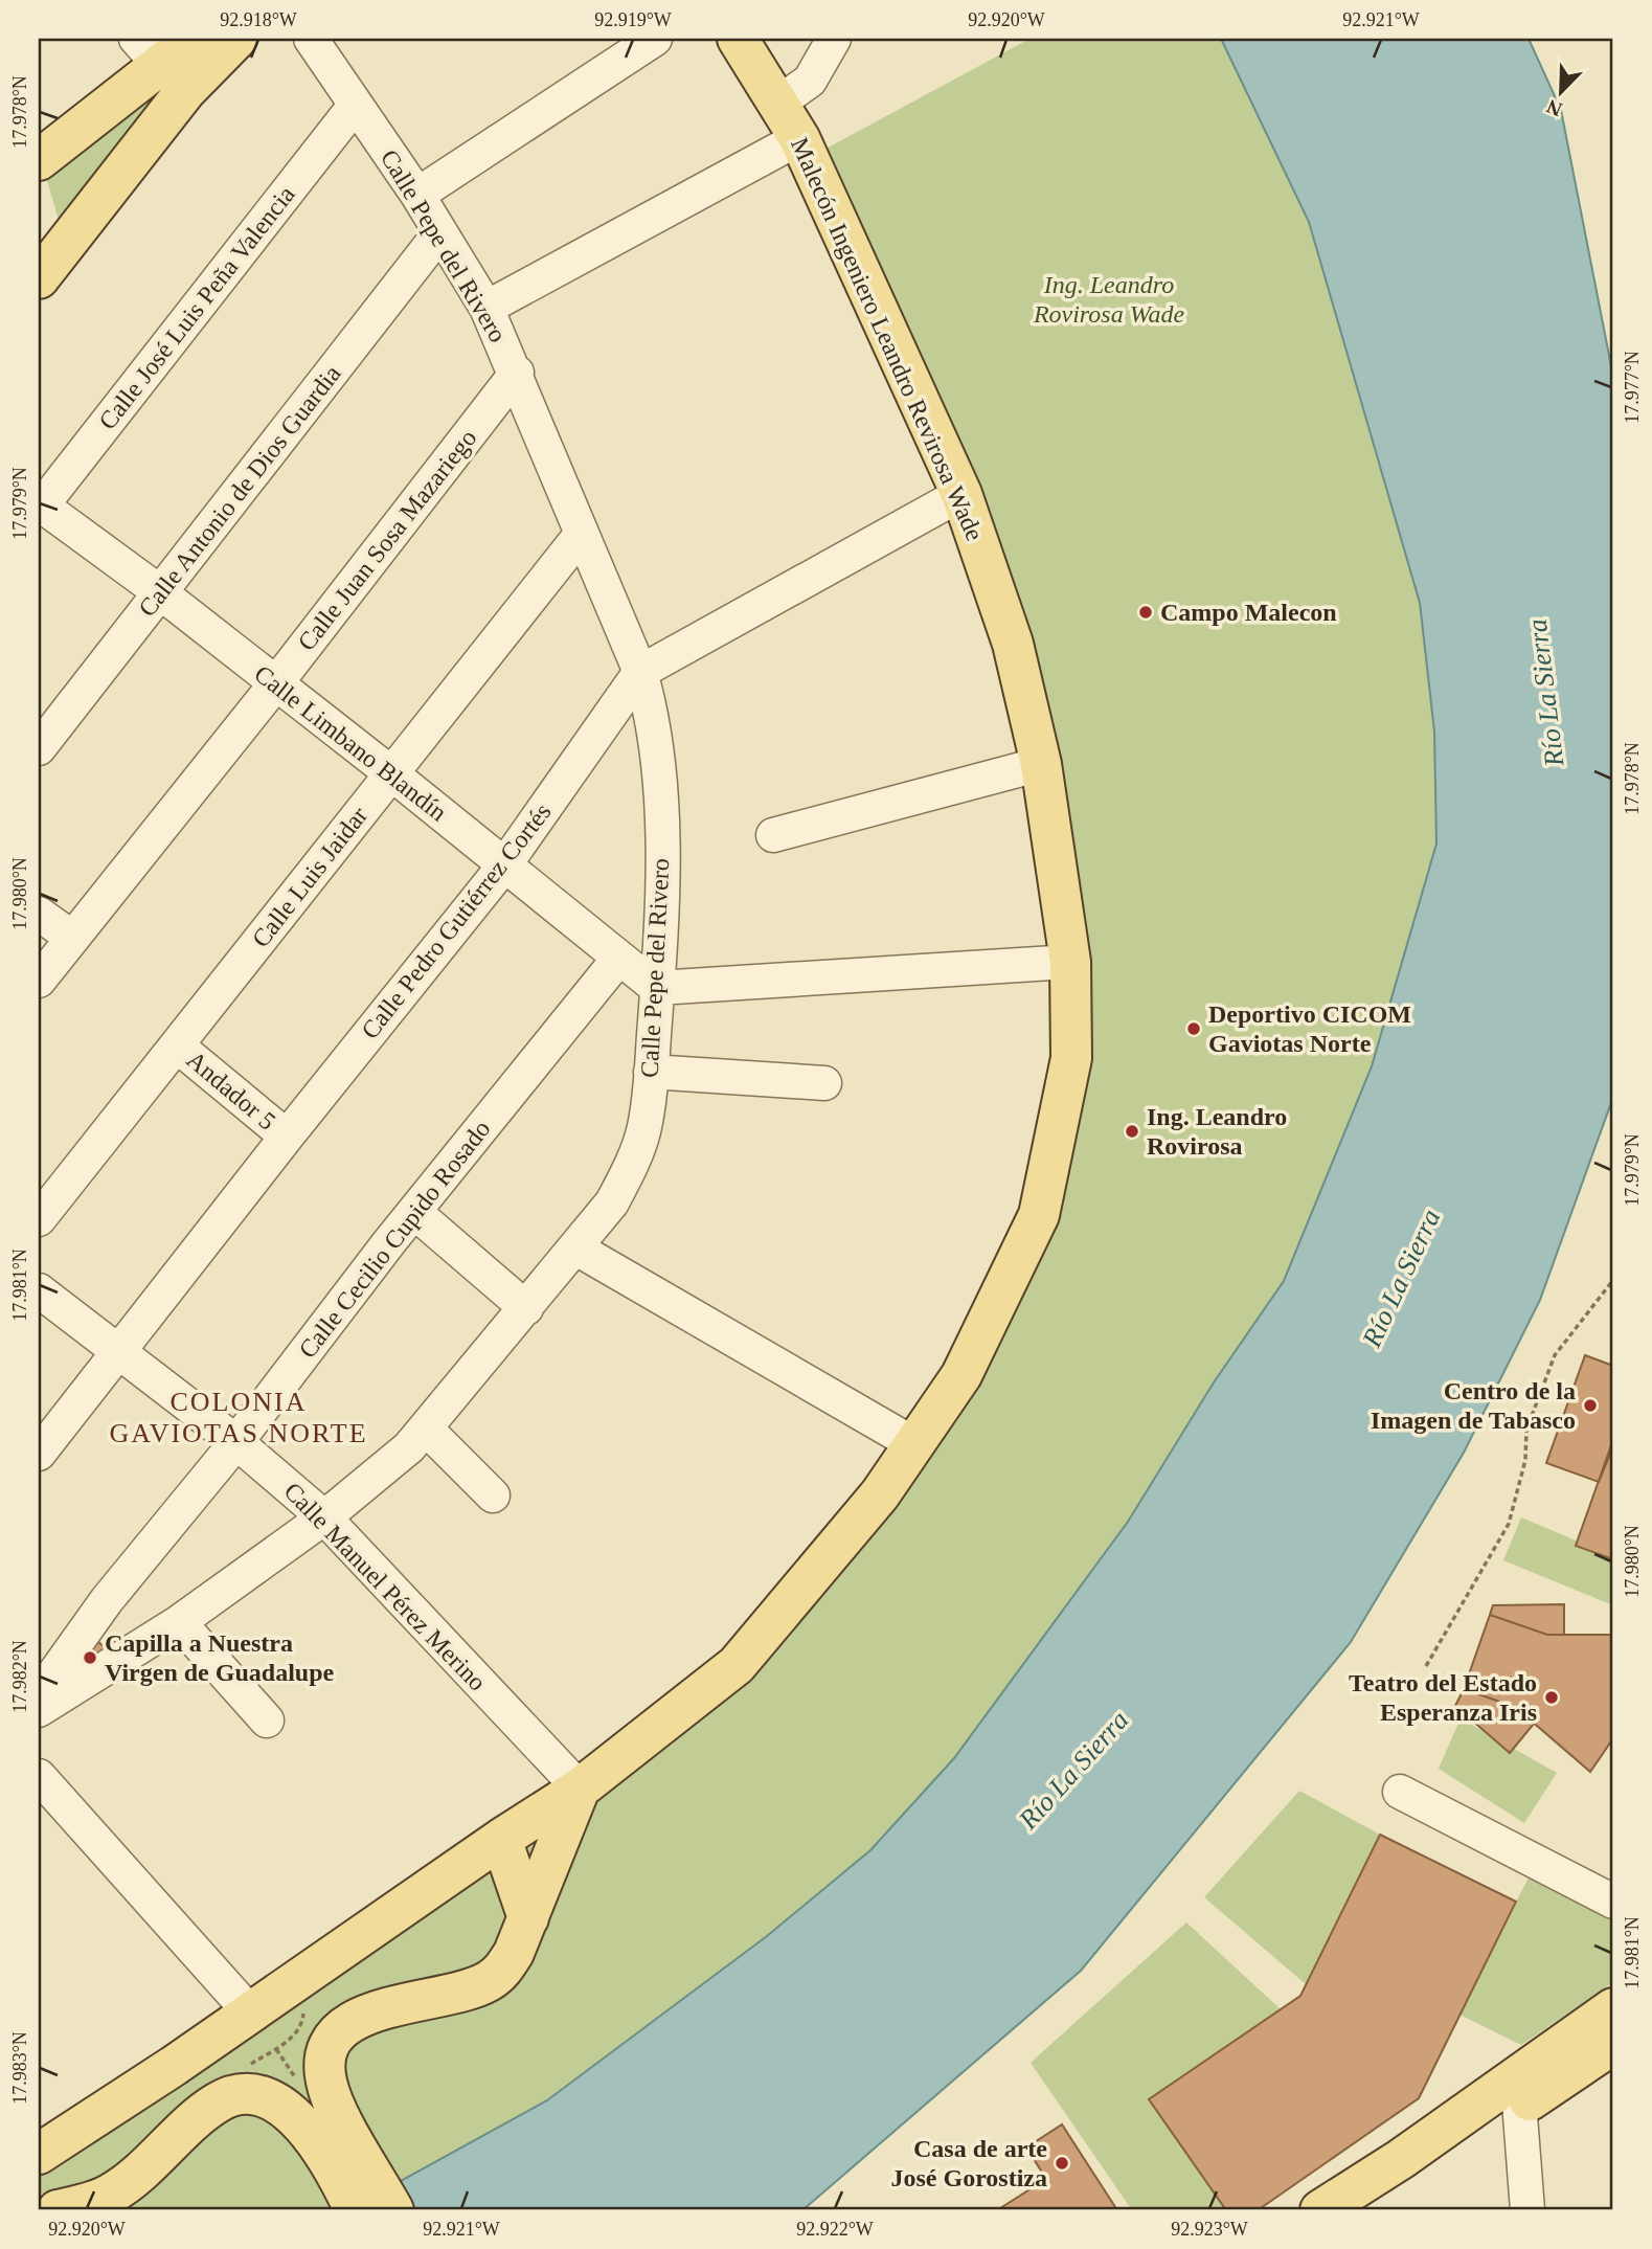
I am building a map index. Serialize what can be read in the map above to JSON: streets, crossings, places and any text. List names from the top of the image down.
{
  "streets": {
    "main road": ["Malecón Ingeniero Leandro Revirosa Wade"],
    "street": [
      "Calle Pepe del Rivero",
      "Calle José Luis Peña Valencia",
      "Calle Antonio de Dios Guardia",
      "Calle Juan Sosa Mazariego",
      "Calle Limbano Blandín",
      "Calle Luis Jaidar",
      "Calle Pedro Gutiérrez Cortés",
      "Andador 5",
      "Calle Cecilio Cupido Rosado",
      "Calle Manuel Pérez Merino"
    ]
  },
  "crossings": [
    ["Calle Pepe del Rivero", "Calle José Luis Peña Valencia"],
    ["Calle Pepe del Rivero", "Calle Antonio de Dios Guardia"],
    ["Calle Pepe del Rivero", "Calle Juan Sosa Mazariego"],
    ["Calle Pepe del Rivero", "Calle Limbano Blandín"],
    ["Calle Pepe del Rivero", "Calle Luis Jaidar"],
    ["Calle Pepe del Rivero", "Calle Pedro Gutiérrez Cortés"],
    ["Calle Pepe del Rivero", "Calle Manuel Pérez Merino"],
    ["Calle José Luis Peña Valencia", "Calle Limbano Blandín"],
    ["Malecón Ingeniero Leandro Revirosa Wade", "Calle Pedro Gutiérrez Cortés"],
    ["Malecón Ingeniero Leandro Revirosa Wade", "Calle Manuel Pérez Merino"],
    ["Calle Antonio de Dios Guardia", "Calle Limbano Blandín"],
    ["Calle Juan Sosa Mazariego", "Calle Limbano Blandín"],
    ["Calle Limbano Blandín", "Calle Luis Jaidar"],
    ["Calle Limbano Blandín", "Calle Pedro Gutiérrez Cortés"],
    ["Calle Limbano Blandín", "Calle Cecilio Cupido Rosado"],
    ["Calle Luis Jaidar", "Andador 5"],
    ["Calle Pedro Gutiérrez Cortés", "Andador 5"],
    ["Calle Pedro Gutiérrez Cortés", "Calle Manuel Pérez Merino"],
    ["Calle Cecilio Cupido Rosado", "Calle Manuel Pérez Merino"]
  ],
  "districts": ["COLONIA GAVIOTAS NORTE"],
  "water": ["Río La Sierra"],
  "parks": ["Ing. Leandro Rovirosa Wade"],
  "places": [
    "Campo Malecon",
    "Deportivo CICOM Gaviotas Norte",
    "Ing. Leandro Rovirosa",
    "Centro de la Imagen de Tabasco",
    "Capilla a Nuestra Virgen de Guadalupe",
    "Teatro del Estado Esperanza Iris",
    "Casa de arte José Gorostiza"
  ],
  "north": "bottom left",
  "coordinates": [
    "92.918°W",
    "92.919°W",
    "92.920°W",
    "92.921°W",
    "17.978°N",
    "17.977°N",
    "17.979°N",
    "17.980°N",
    "17.981°N",
    "17.982°N",
    "17.983°N",
    "92.922°W",
    "92.923°W"
  ]
}
